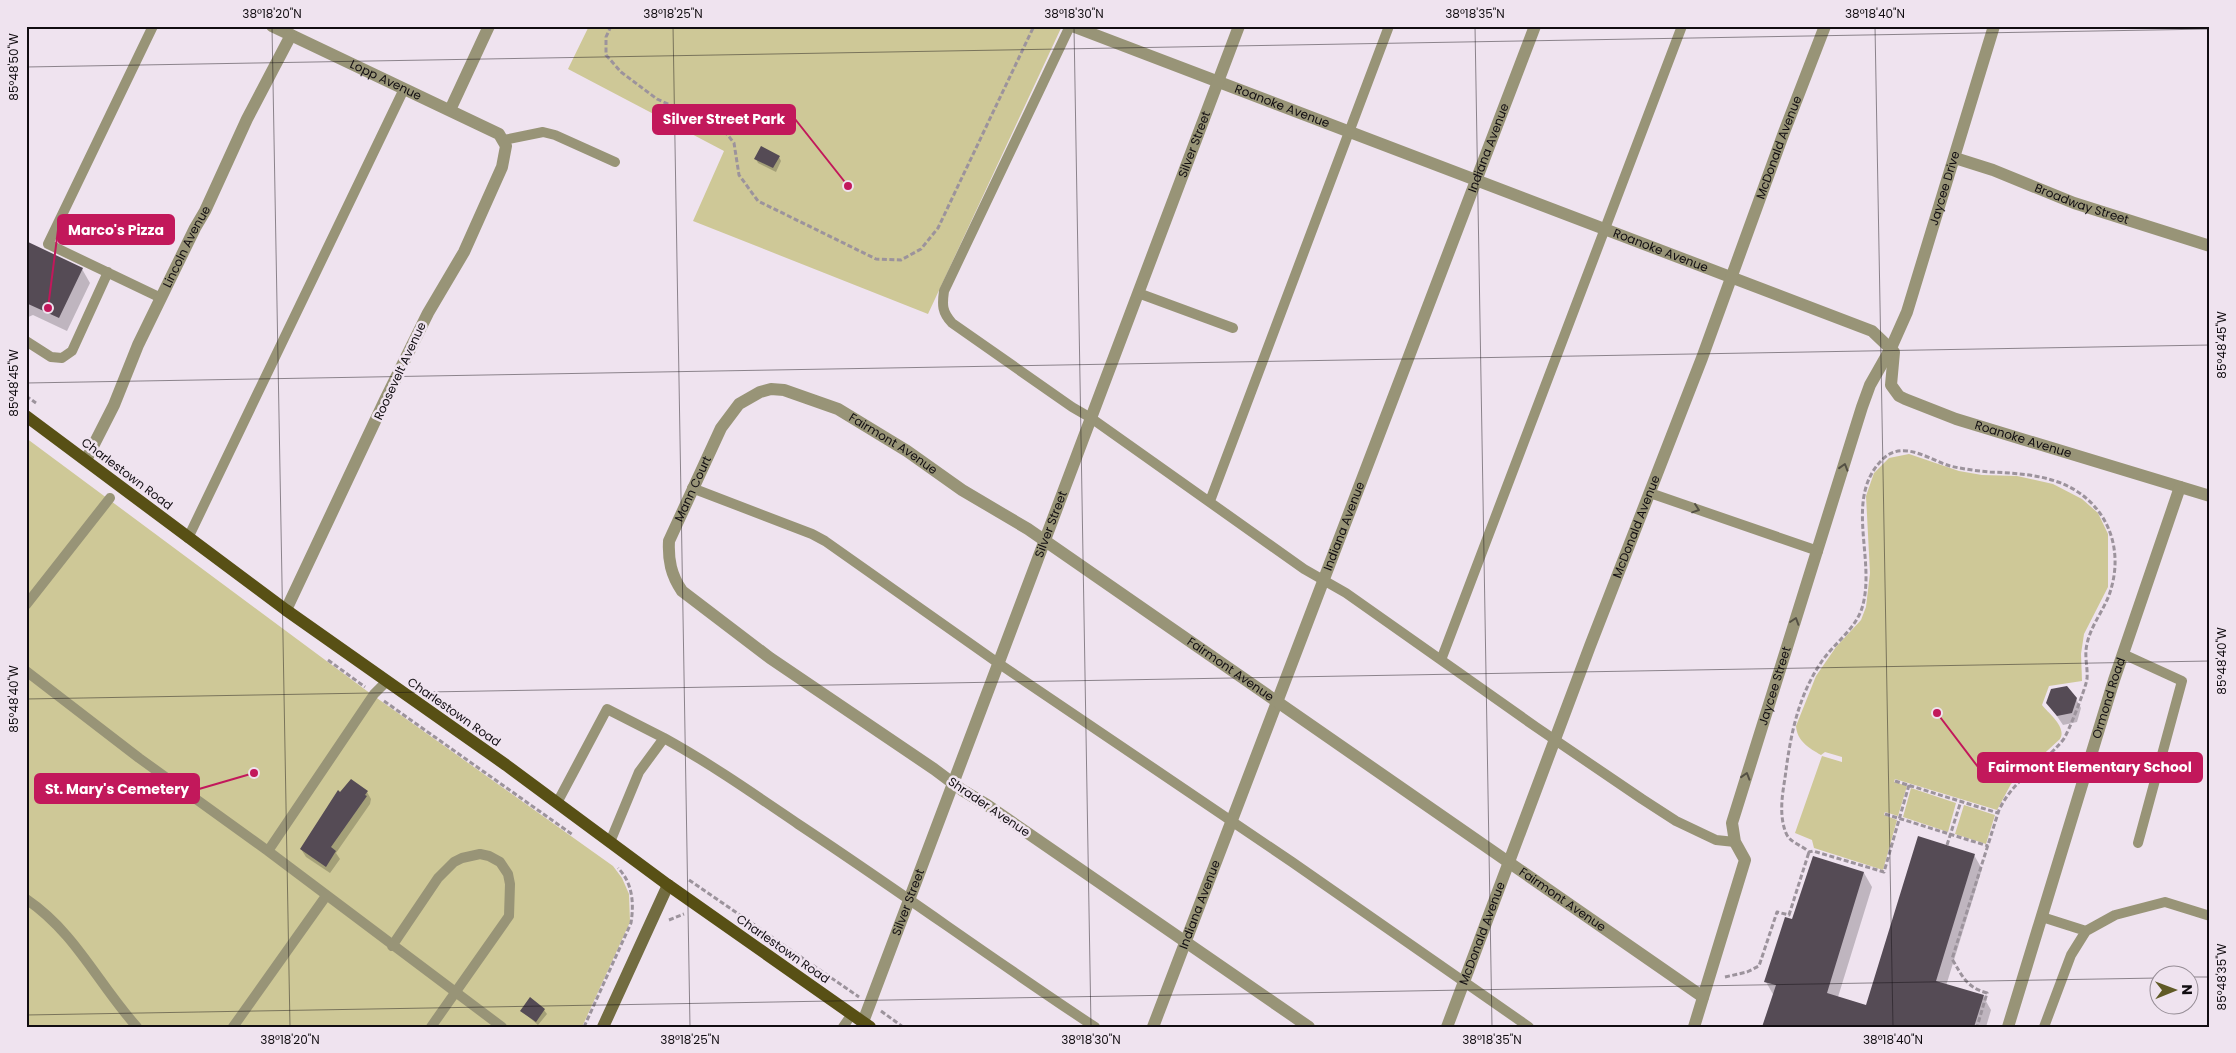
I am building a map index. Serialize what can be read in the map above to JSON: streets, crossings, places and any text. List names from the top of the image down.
{
  "streets": {
    "main road": ["Charlestown Road"],
    "street": [
      "Lopp Avenue",
      "Roanoke Avenue",
      "Silver Street",
      "Indiana Avenue",
      "McDonald Avenue",
      "Jaycee Drive",
      "Broadway Street",
      "Lincoln Avenue",
      "Roosevelt Avenue",
      "Fairmont Avenue",
      "Mann Court",
      "Jaycee Street",
      "Ormond Road",
      "Shrader Avenue"
    ]
  },
  "crossings": [
    ["Lopp Avenue", "Lincoln Avenue"],
    ["Lopp Avenue", "Roosevelt Avenue"],
    ["Roanoke Avenue", "Silver Street"],
    ["Roanoke Avenue", "Indiana Avenue"],
    ["Roanoke Avenue", "McDonald Avenue"],
    ["Roanoke Avenue", "Jaycee Drive"],
    ["Roanoke Avenue", "Jaycee Street"],
    ["Roanoke Avenue", "Ormond Road"],
    ["Silver Street", "Fairmont Avenue"],
    ["Silver Street", "Charlestown Road"],
    ["Silver Street", "Shrader Avenue"],
    ["Indiana Avenue", "Fairmont Avenue"],
    ["Indiana Avenue", "Shrader Avenue"],
    ["McDonald Avenue", "Fairmont Avenue"],
    ["Jaycee Drive", "Broadway Street"],
    ["Jaycee Drive", "Jaycee Street"],
    ["Lincoln Avenue", "Charlestown Road"],
    ["Roosevelt Avenue", "Charlestown Road"],
    ["Fairmont Avenue", "Mann Court"],
    ["Fairmont Avenue", "Jaycee Street"],
    ["Mann Court", "Shrader Avenue"]
  ],
  "one_way": ["Jaycee Street"],
  "places": [
    "Silver Street Park",
    "Marco's Pizza",
    "Fairmont Elementary School",
    "St. Mary's Cemetery"
  ],
  "north": "right",
  "coordinates": [
    "38°18'20\"N",
    "38°18'25\"N",
    "38°18'30\"N",
    "38°18'35\"N",
    "38°18'40\"N",
    "85°48'50\"W",
    "85°48'45\"W",
    "85°48'40\"W",
    "85°48'35\"W"
  ]
}
